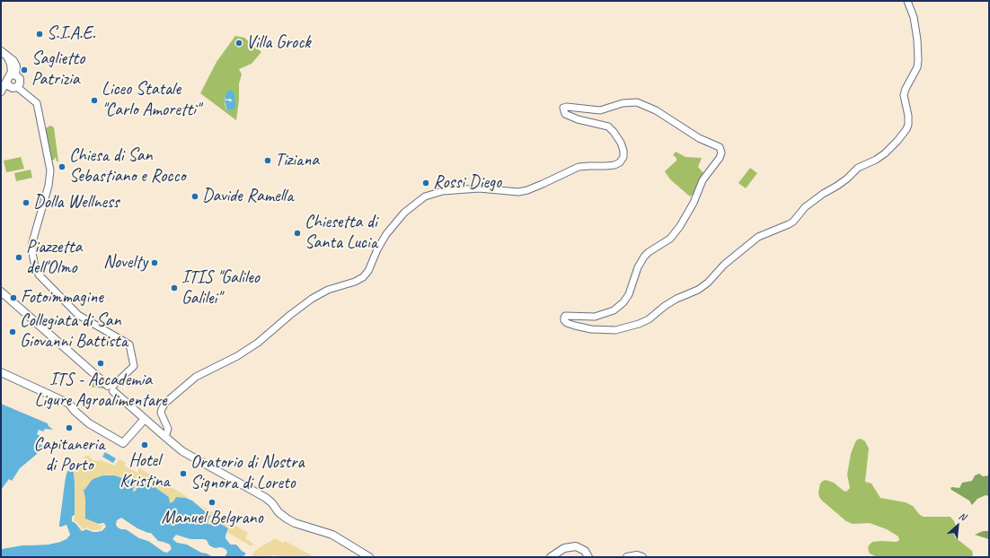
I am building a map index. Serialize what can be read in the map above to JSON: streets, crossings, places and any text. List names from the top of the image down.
{
  "places": [
    "S.I.A.E.",
    "Villa Grock",
    "Saglietto Patrizia",
    "Liceo Statale \"Carlo Amoretti\"",
    "Tiziana",
    "Chiesa di San Sebastiano e Rocco",
    "Rossi Diego",
    "Davide Ramella",
    "Dolla Wellness",
    "Chiesetta di Santa Lucia",
    "Piazzetta dell'Olmo",
    "Novelty",
    "ITIS \"Galileo Galilei\"",
    "Fotoimmagine",
    "Collegiata di San Giovanni Battista",
    "ITS - Accademia Ligure Agroalimentare",
    "Capitaneria di Porto",
    "Hotel Kristina",
    "Oratorio di Nostra Signora di Loreto",
    "Manuel Belgrano"
  ],
  "north": "top right"
}
